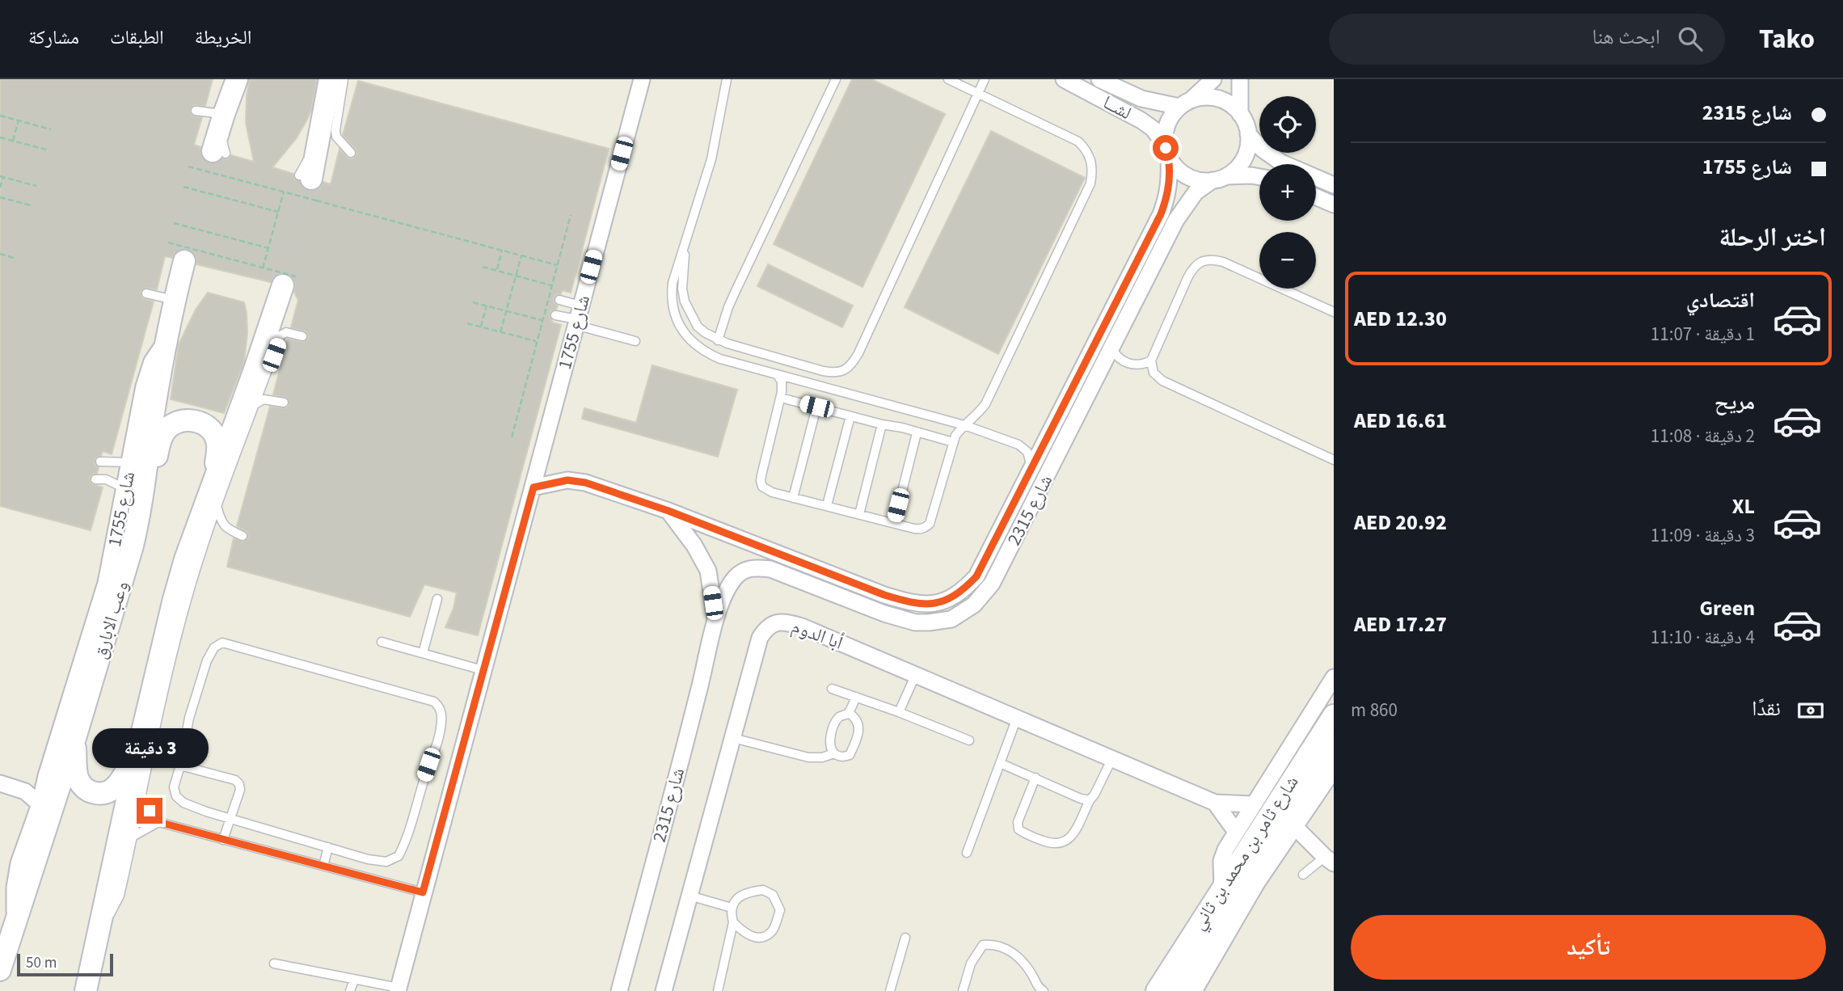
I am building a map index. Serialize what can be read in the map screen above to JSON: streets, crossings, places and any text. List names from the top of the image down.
{
  "streets": {
    "street": [
      "لشــا",
      "شارع 1755",
      "شارع 2315",
      "وعب الابارق",
      "أبا الدوم",
      "شارع ثامر بن محمد بن ثاني"
    ]
  },
  "crossings": [
    ["لشــا", "شارع 2315"],
    ["شارع 1755", "شارع 2315"],
    ["شارع 1755", "وعب الابارق"]
  ],
  "scale_bar": "50 m",
  "page": {
    "header": "Tako",
    "search": "ابحث هنا",
    "nav": ["الخريطة", "الطبقات", "مشاركة"],
    "banner": ["شارع 2315", "شارع 1755"],
    "map_buttons": ["+", "−"],
    "heading": "اختر الرحلة",
    "list": [
      {
        "name": "اقتصادي",
        "note": "1 دقيقة · 11:07",
        "value": "AED 12.30"
      },
      {
        "name": "مريح",
        "note": "2 دقيقة · 11:08",
        "value": "AED 16.61"
      },
      {
        "name": "XL",
        "note": "3 دقيقة · 11:09",
        "value": "AED 20.92"
      },
      {
        "name": "Green",
        "note": "4 دقيقة · 11:10",
        "value": "AED 17.27"
      }
    ],
    "pay": ["نقدًا", "860 m"],
    "bubble": "3 دقيقة",
    "buttons": "تأكيد",
    "scale": "50 m"
  }
}
